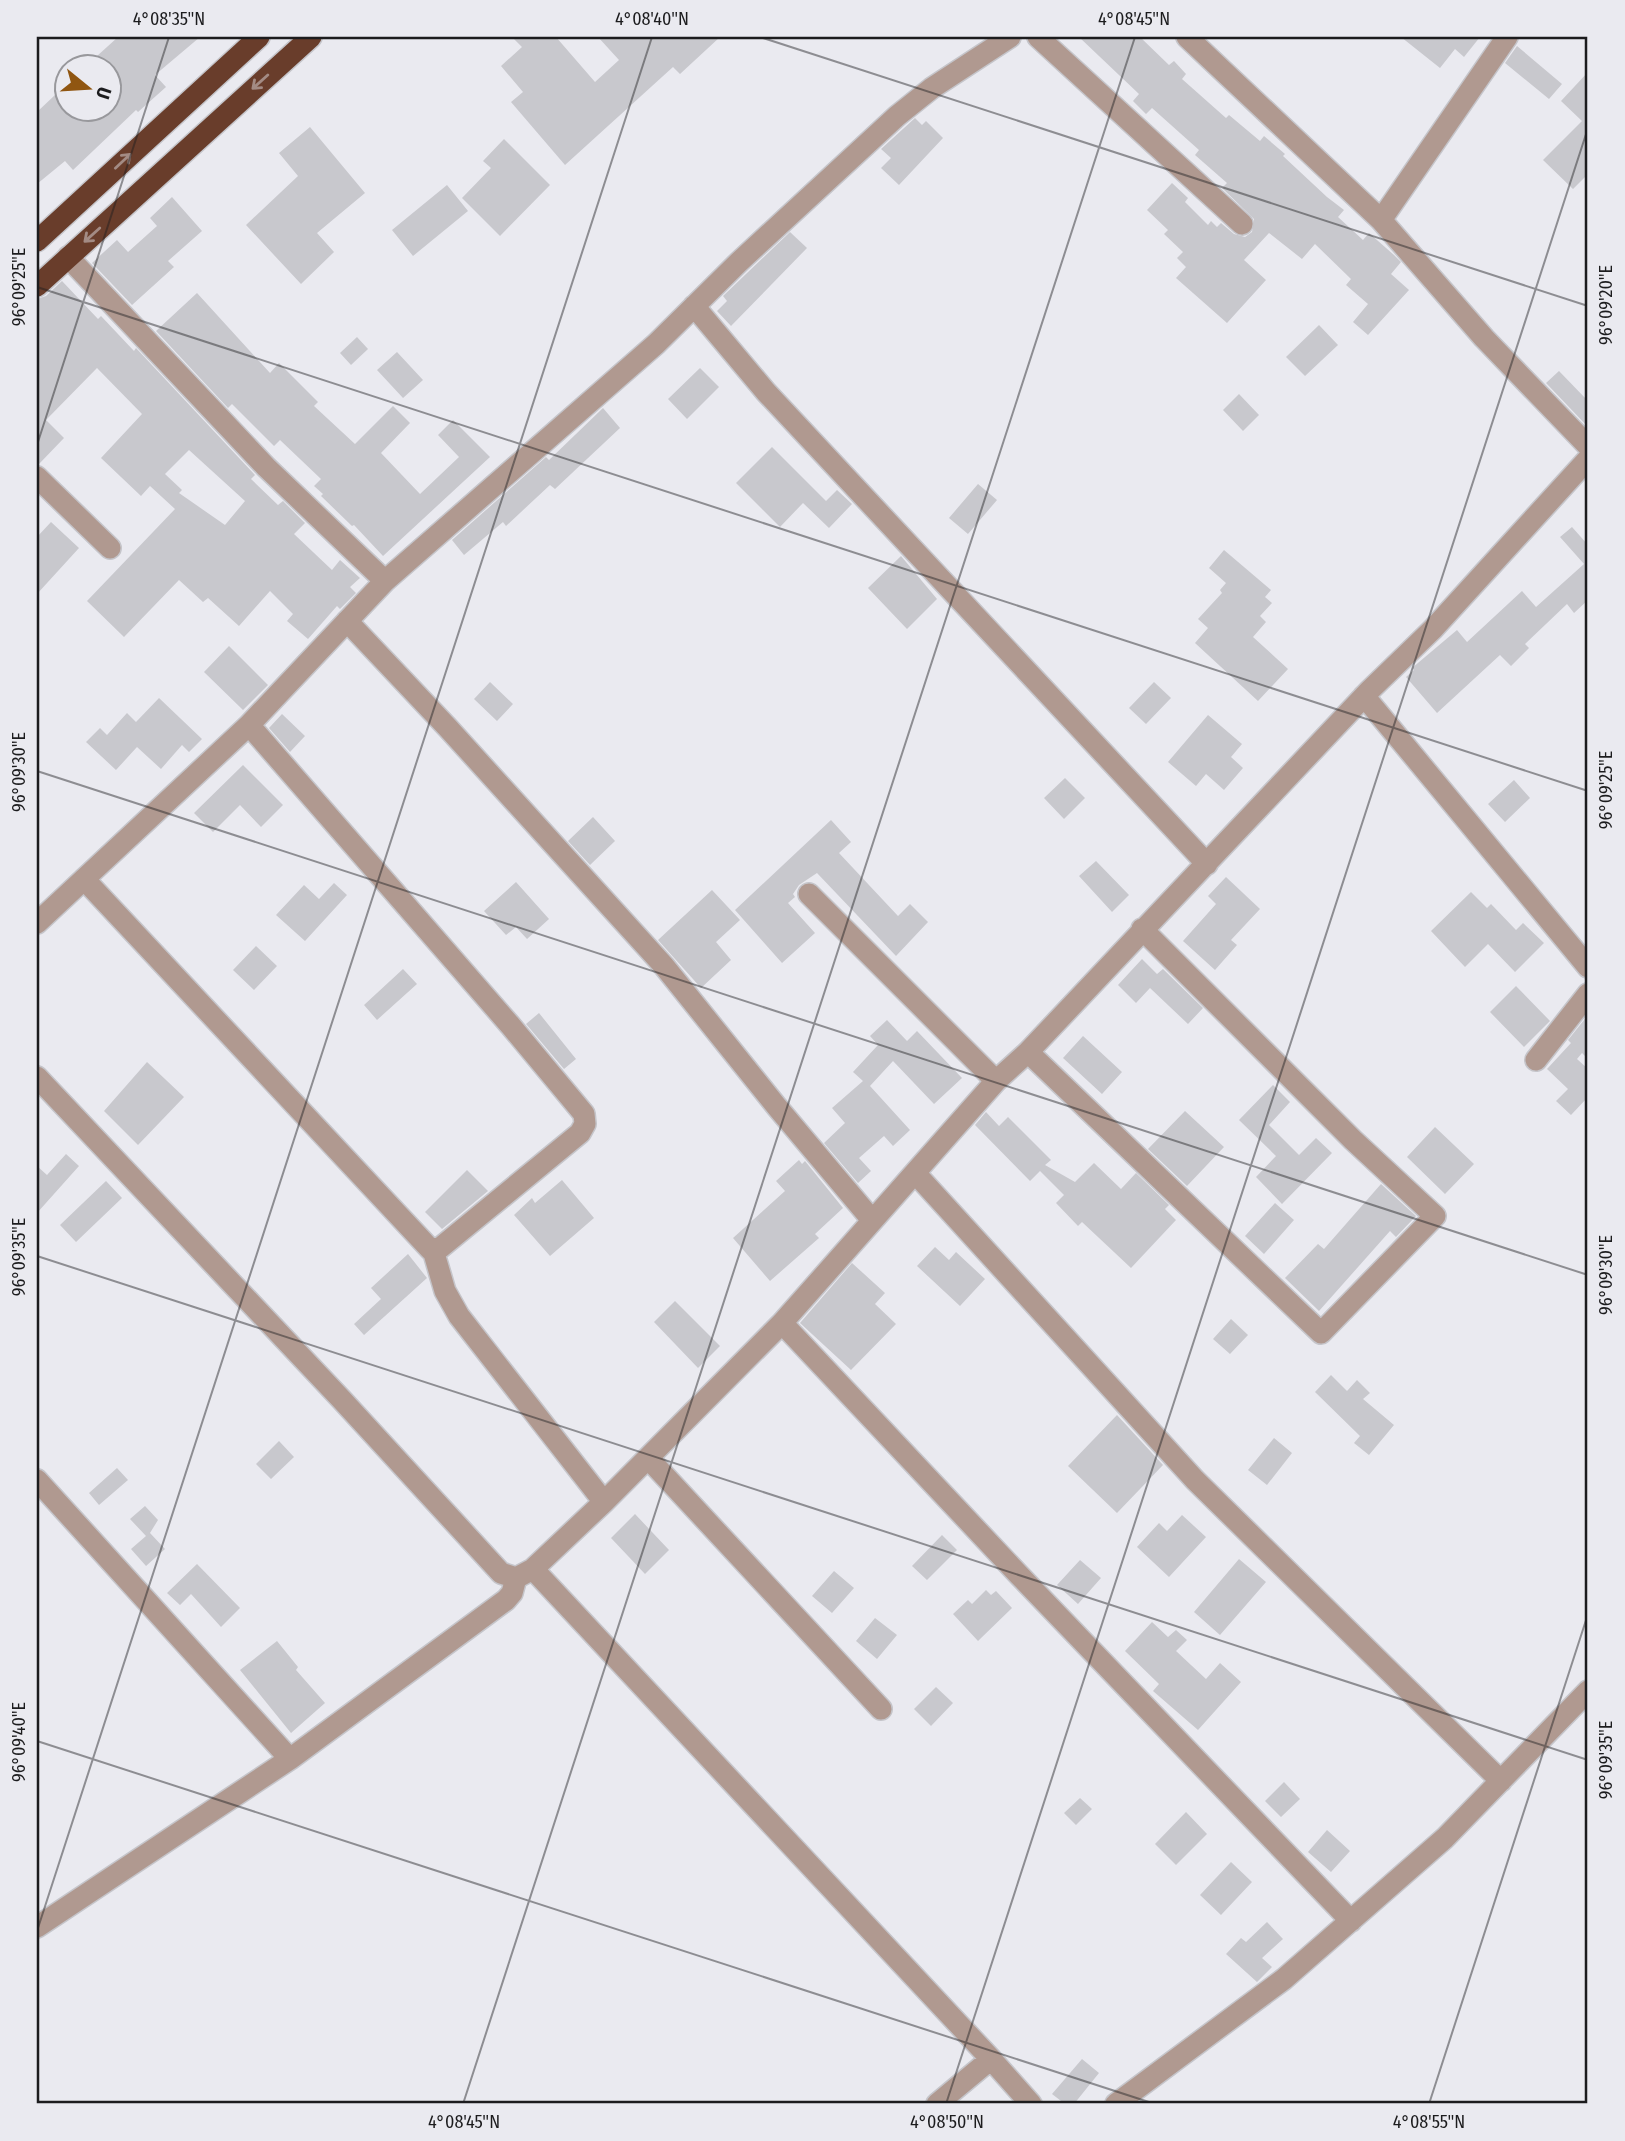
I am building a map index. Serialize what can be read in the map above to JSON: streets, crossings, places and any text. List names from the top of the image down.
{
  "north": "right",
  "coordinates": [
    "4°08'35\"N",
    "4°08'40\"N",
    "4°08'45\"N",
    "96°09'25\"E",
    "96°09'20\"E",
    "96°09'30\"E",
    "96°09'35\"E",
    "96°09'40\"E",
    "4°08'50\"N",
    "4°08'55\"N"
  ]
}
